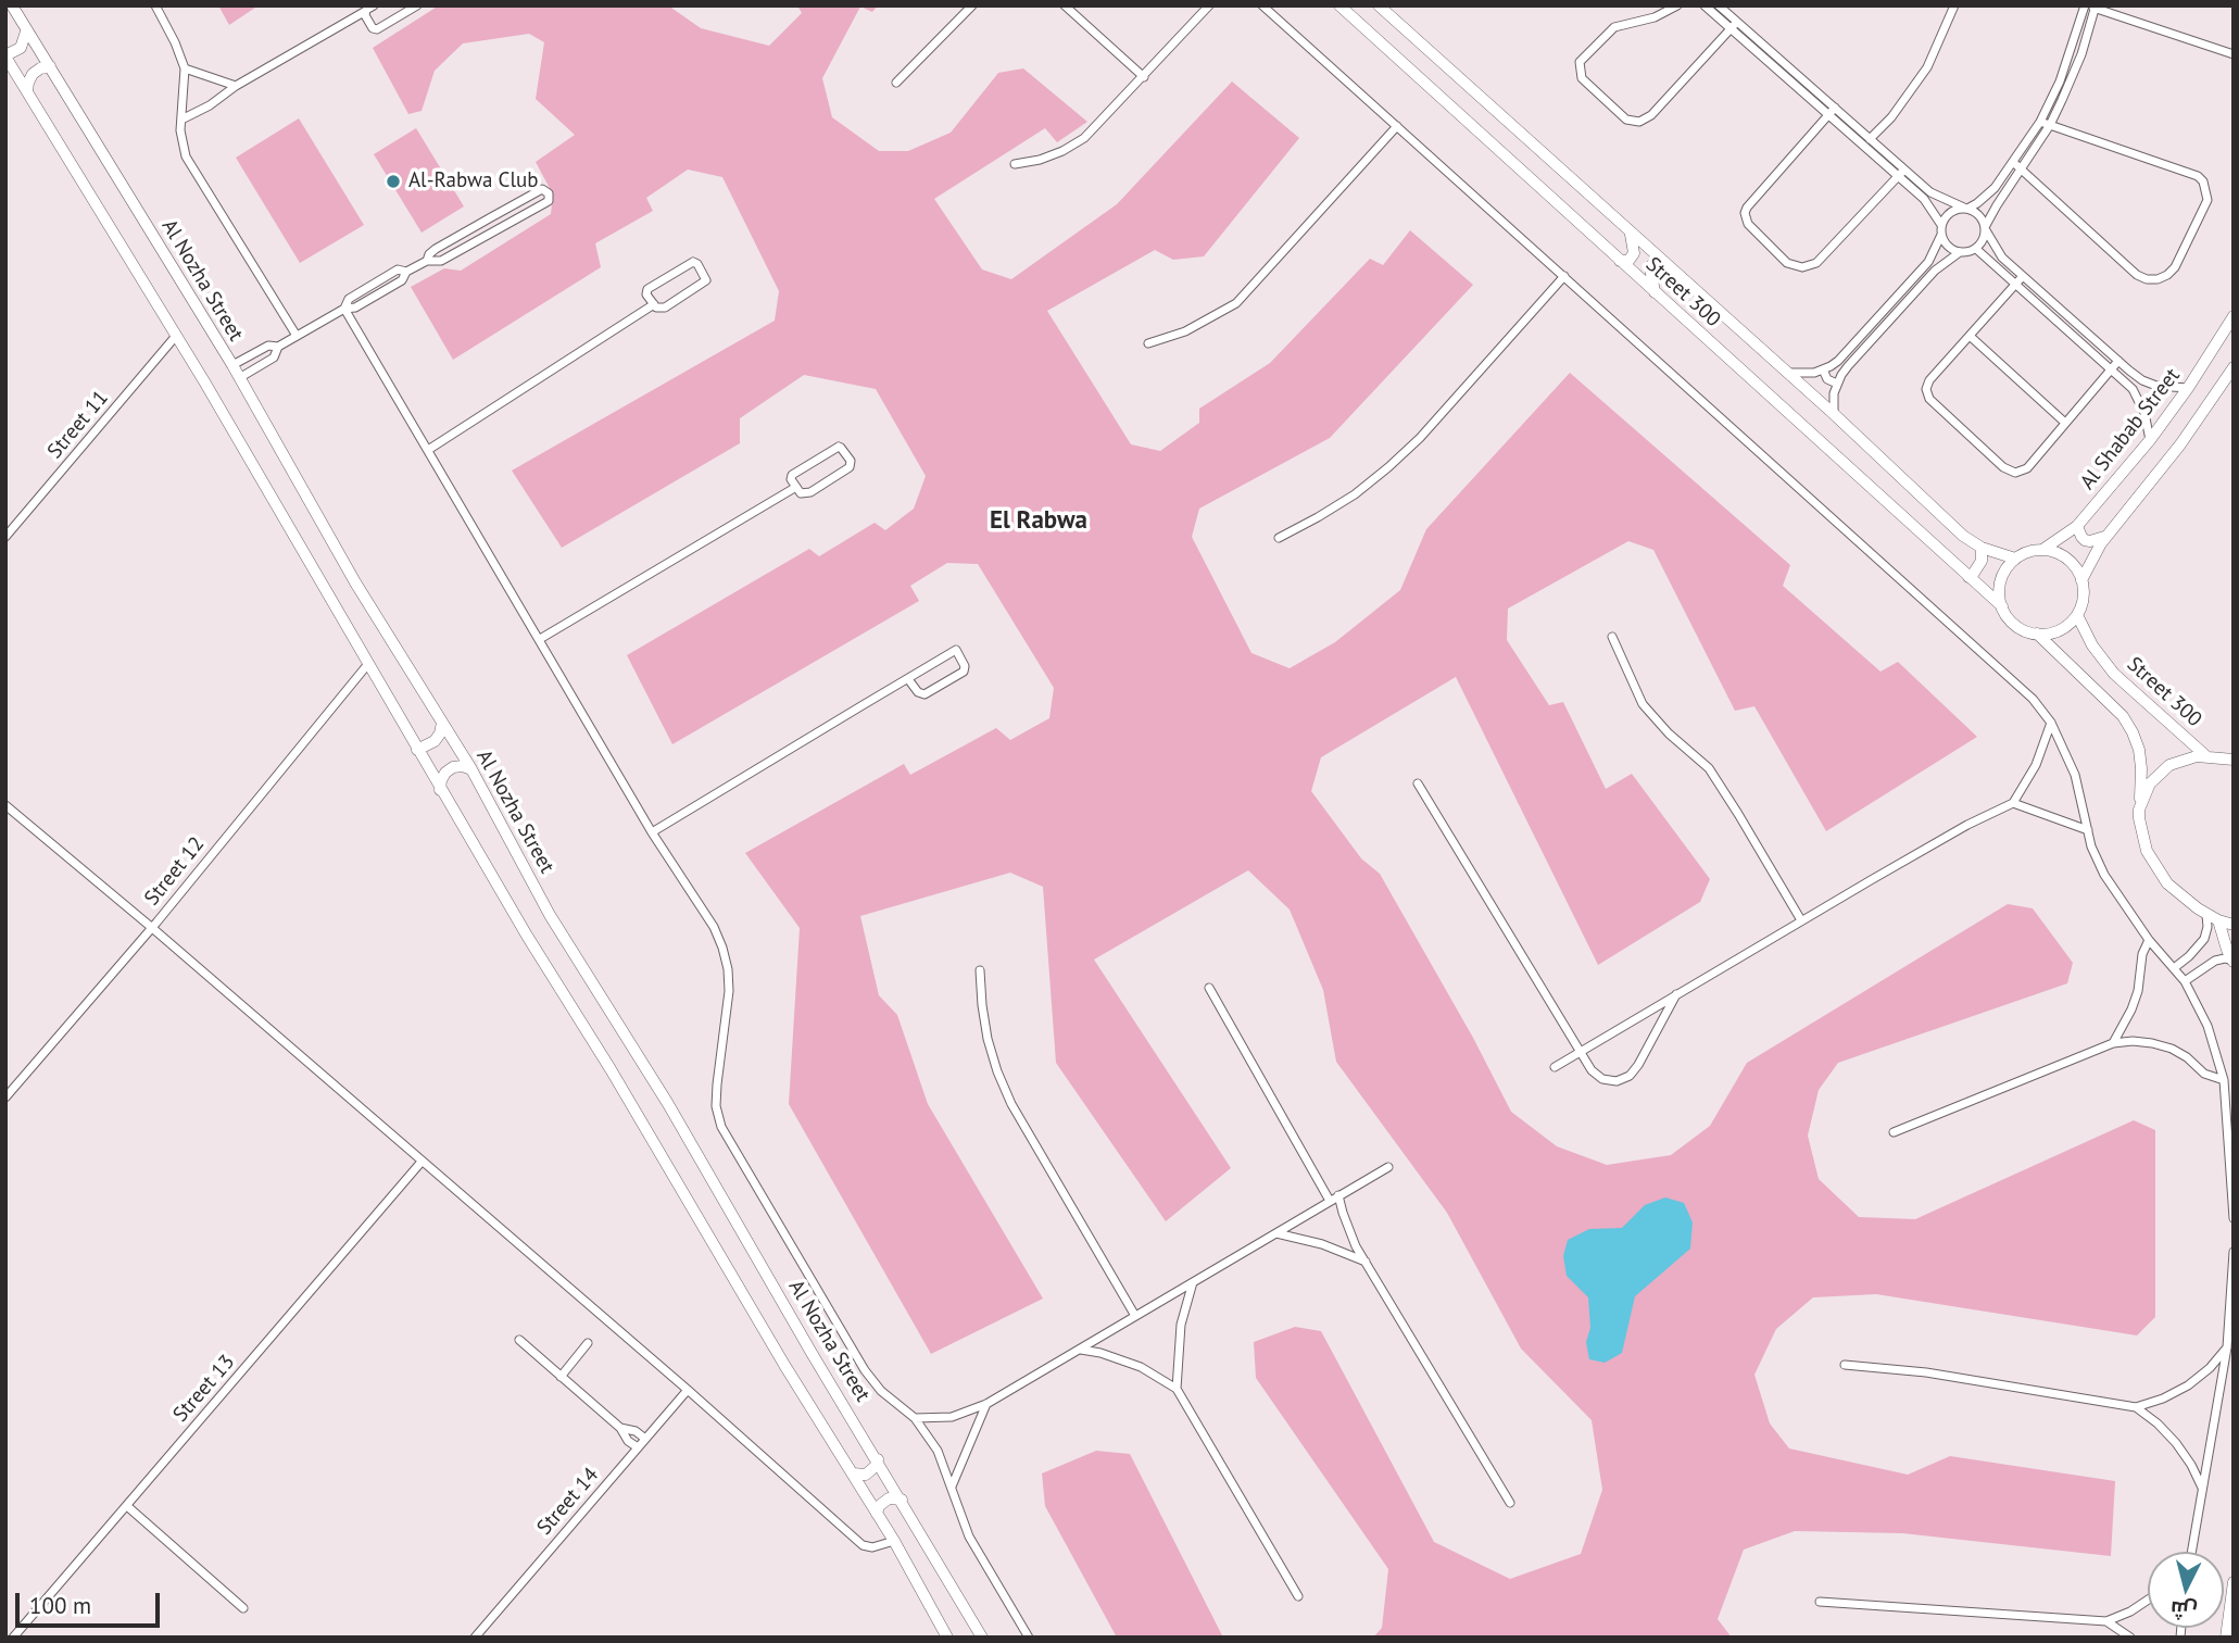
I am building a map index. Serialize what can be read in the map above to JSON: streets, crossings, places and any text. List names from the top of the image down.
{
  "streets": {
    "main road": ["Al Nozha Street", "Street 300", "Al Shabab Street"],
    "street": [
      "Street 11",
      "Street 12",
      "Street 13",
      "Street 14"
    ]
  },
  "crossings": [
    ["Street 300", "Al Shabab Street"]
  ],
  "districts": ["El Rabwa"],
  "places": ["Al-Rabwa Club"],
  "scale_bar": "100 m",
  "north": "bottom"
}
